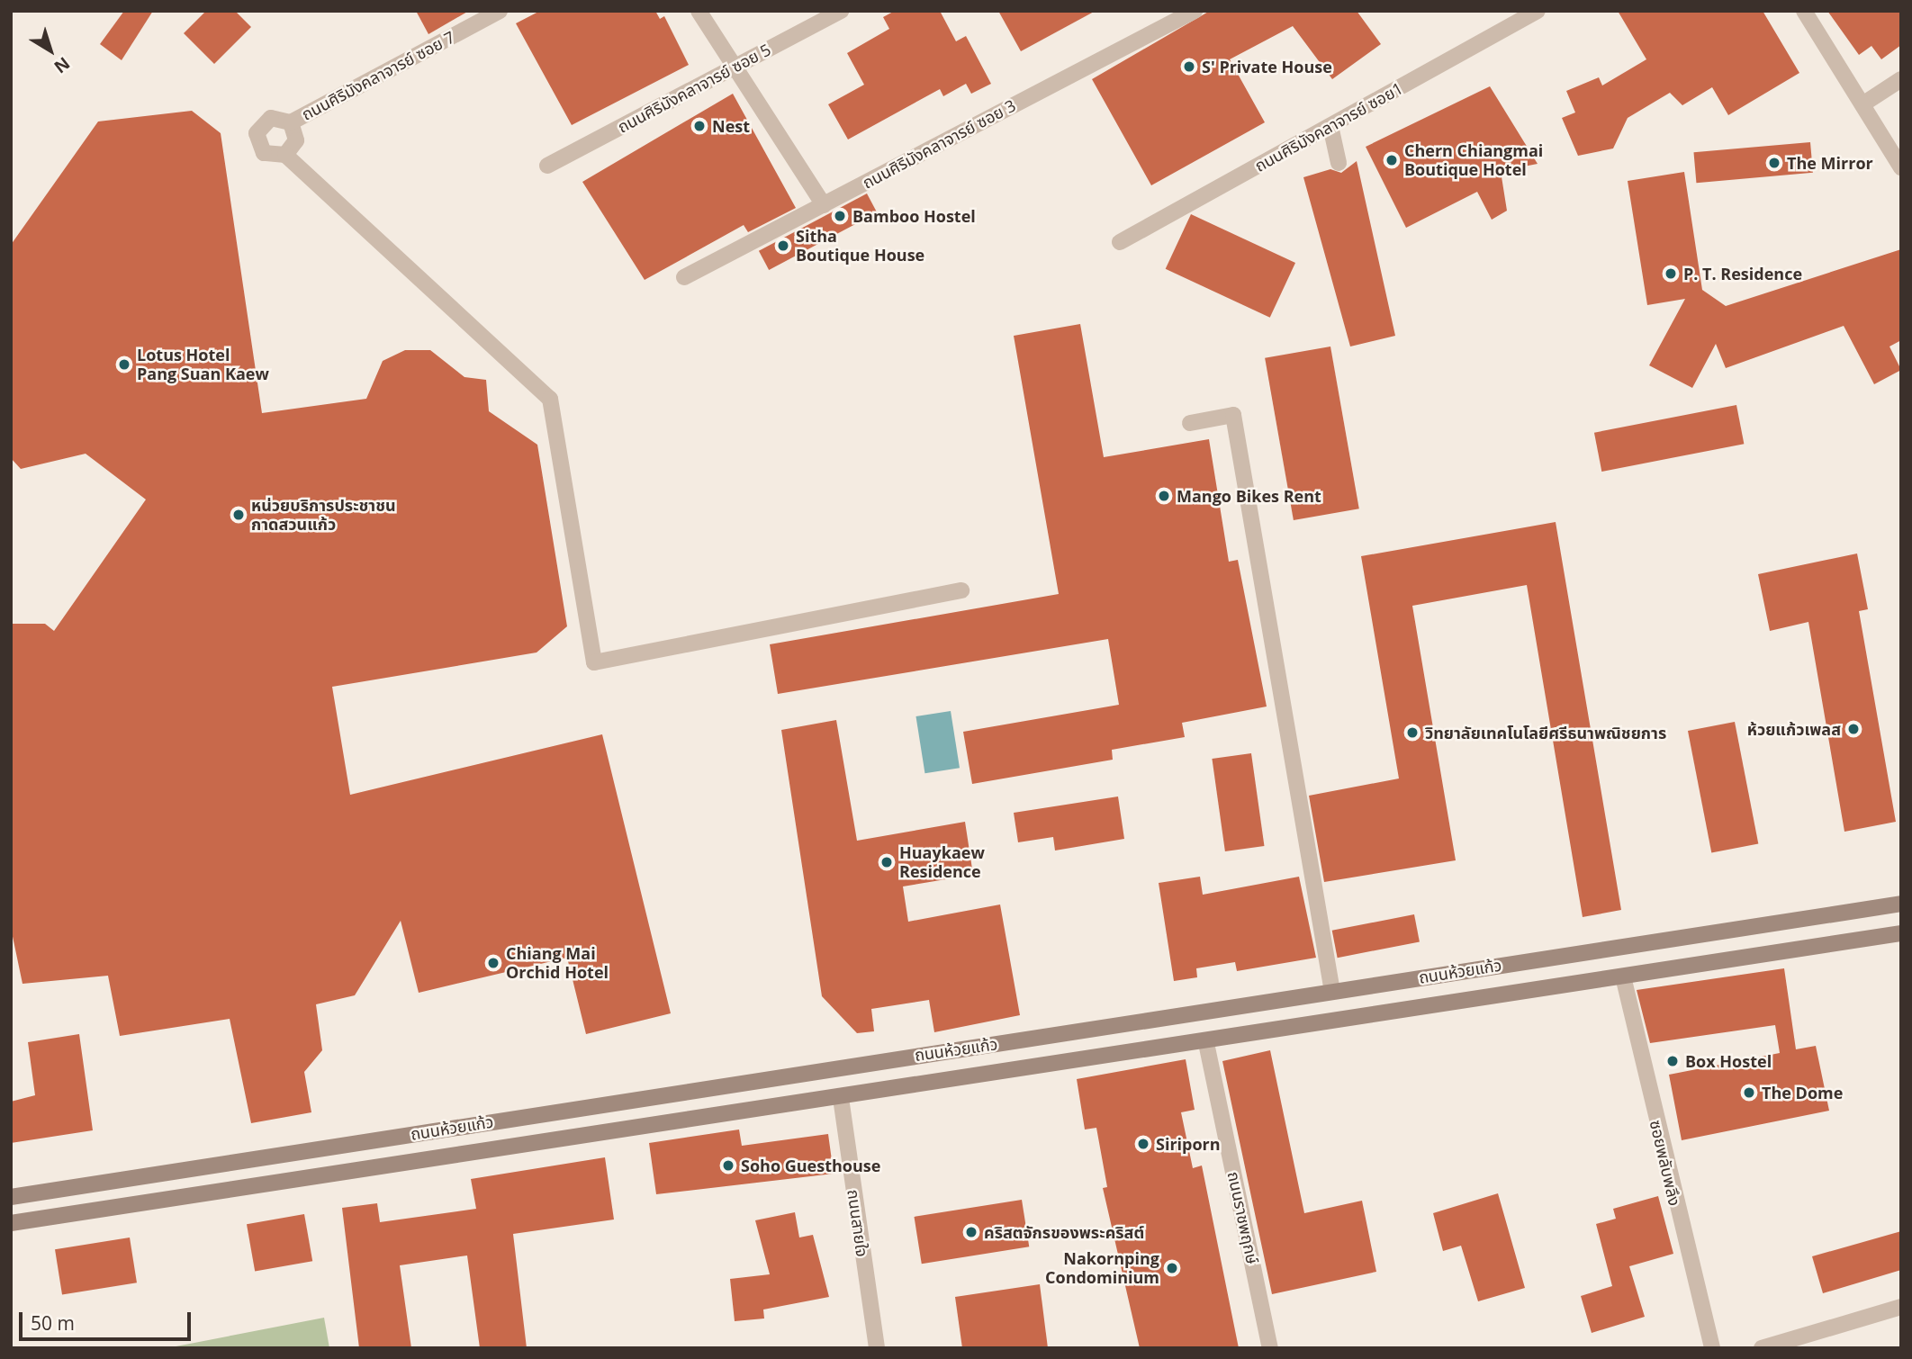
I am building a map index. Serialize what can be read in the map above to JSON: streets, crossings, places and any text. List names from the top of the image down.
{
  "streets": {
    "main road": ["ถนนห้วยแก้ว", "ถนนราชพฤกษ์"],
    "street": [
      "ถนนศิริมังคลาจารย์ ซอย 7",
      "ถนนศิริมังคลาจารย์ ซอย 5",
      "ถนนศิริมังคลาจารย์ ซอย1",
      "ถนนศิริมังคลาจารย์ ซอย 3",
      "ซอยพลับพลึง",
      "ถนนสายใจ"
    ]
  },
  "crossings": [
    ["ถนนห้วยแก้ว", "ซอยพลับพลึง"],
    ["ถนนห้วยแก้ว", "ถนนราชพฤกษ์"],
    ["ถนนห้วยแก้ว", "ถนนสายใจ"]
  ],
  "places": [
    "S' Private House",
    "Nest",
    "Chern Chiangmai Boutique Hotel",
    "The Mirror",
    "Bamboo Hostel",
    "Sitha Boutique House",
    "P. T. Residence",
    "Lotus Hotel Pang Suan Kaew",
    "Mango Bikes Rent",
    "หน่วยบริการประชาชน กาดสวนแก้ว",
    "ห้วยแก้วเพลส",
    "วิทยาลัยเทคโนโลยีศรีธนาพณิชยการ",
    "Huaykaew Residence",
    "Chiang Mai Orchid Hotel",
    "Box Hostel",
    "The Dome",
    "Siriporn",
    "Soho Guesthouse",
    "คริสตจักรของพระคริสต์",
    "Nakornping Condominium"
  ],
  "scale_bar": "50 m",
  "north": "bottom right"
}
